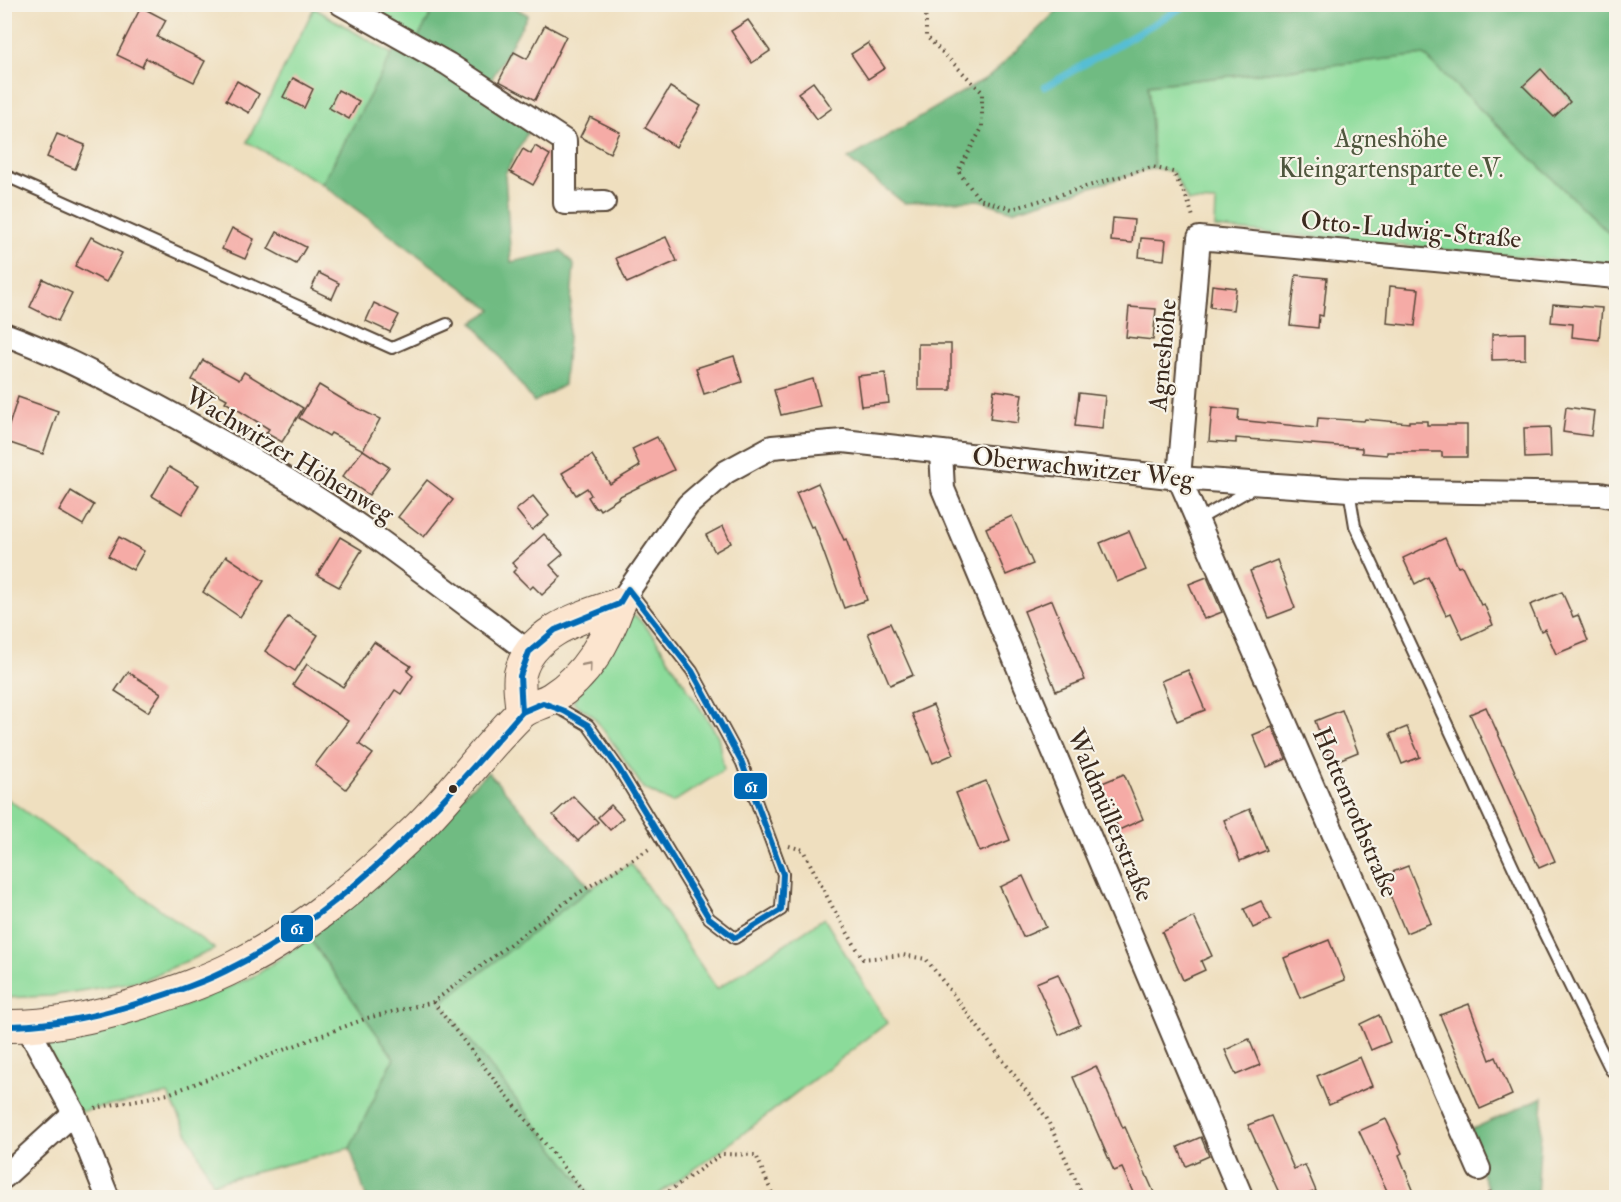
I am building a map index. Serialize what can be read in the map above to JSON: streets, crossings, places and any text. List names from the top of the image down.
{
  "streets": {
    "street": [
      "Otto-Ludwig-Straße",
      "Agneshöhe",
      "Wachwitzer Höhenweg",
      "Oberwachwitzer Weg",
      "Hottenrothstraße",
      "Waldmüllerstraße"
    ]
  },
  "crossings": [
    ["Otto-Ludwig-Straße", "Agneshöhe"],
    ["Agneshöhe", "Oberwachwitzer Weg"],
    ["Agneshöhe", "Hottenrothstraße"],
    ["Oberwachwitzer Weg", "Hottenrothstraße"],
    ["Oberwachwitzer Weg", "Waldmüllerstraße"]
  ],
  "parks": ["Agneshöhe Kleingartensparte e.V."],
  "lines": ["transit line 61"]
}
